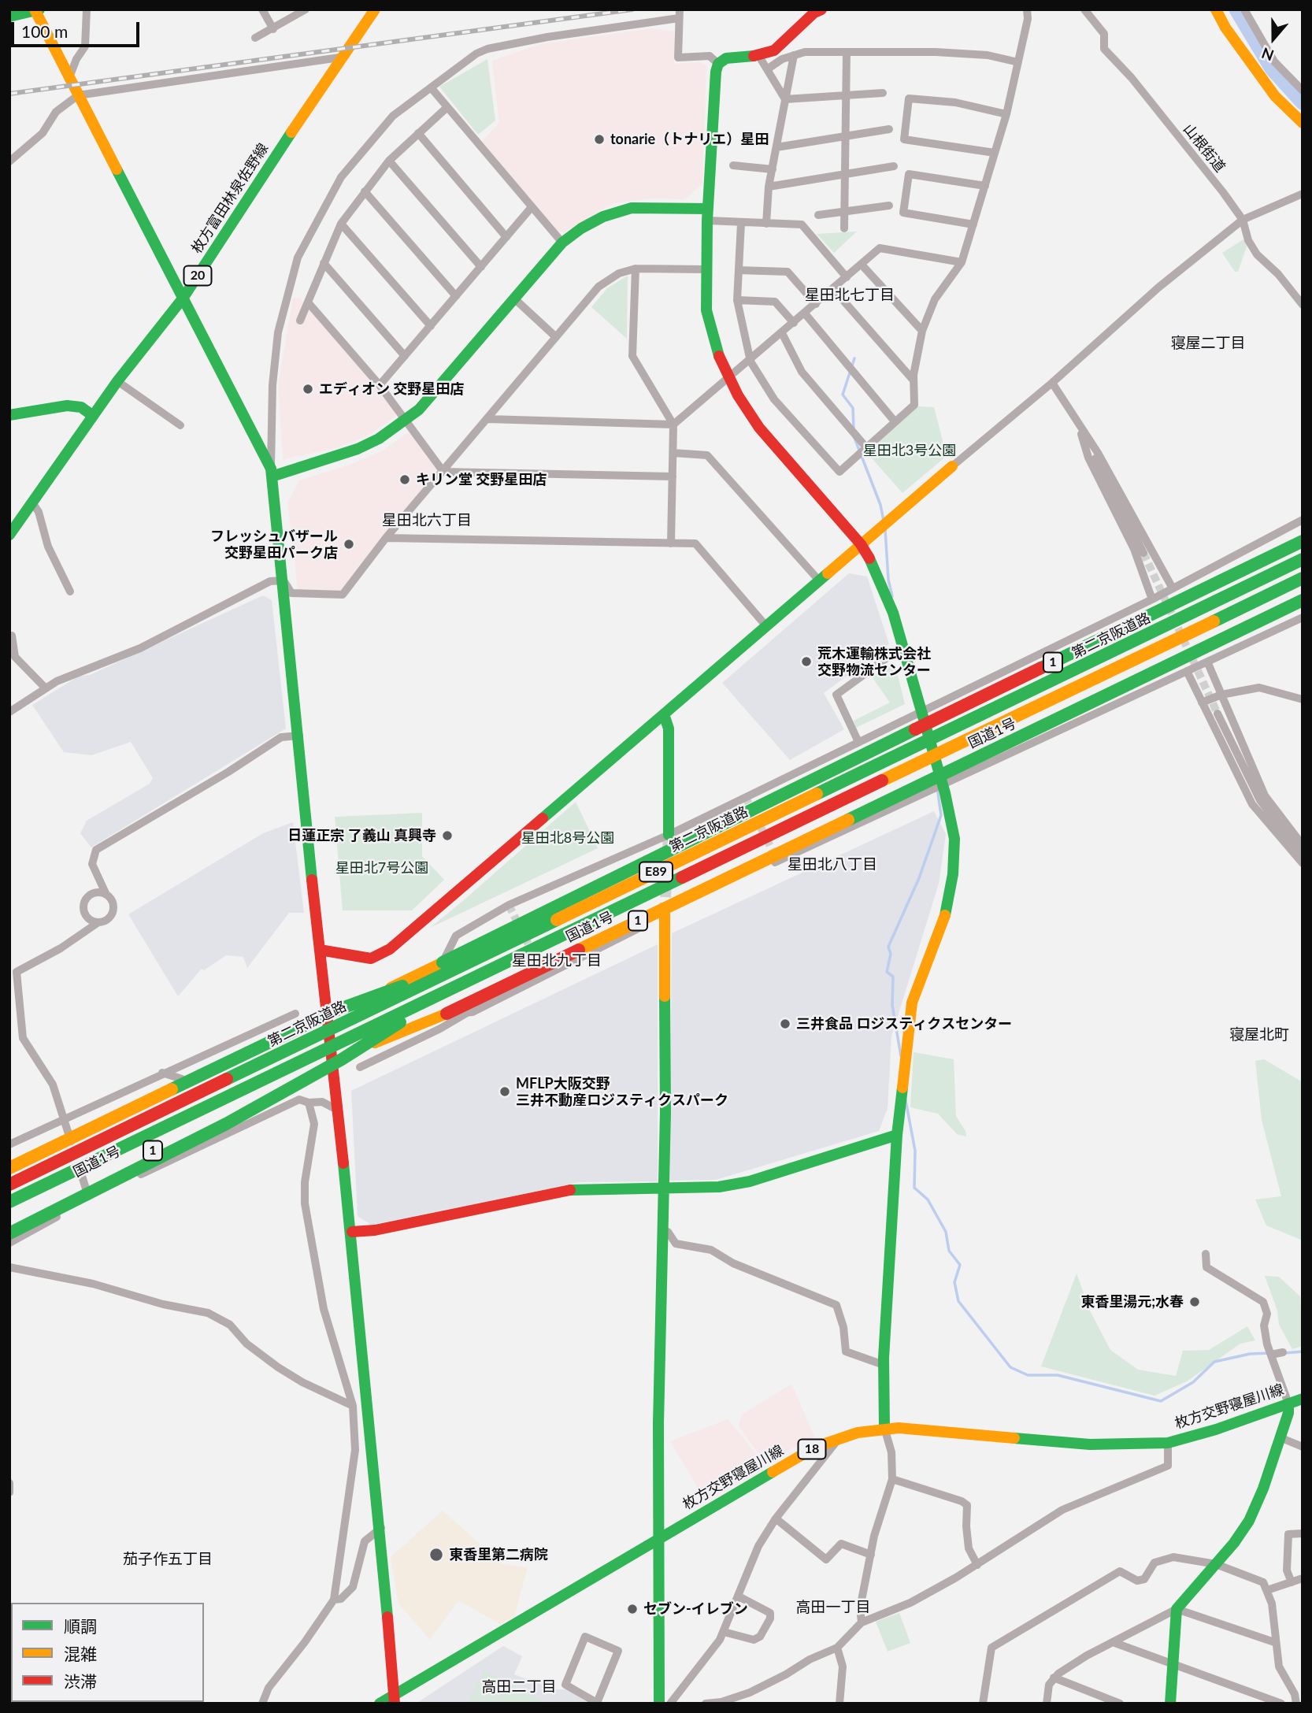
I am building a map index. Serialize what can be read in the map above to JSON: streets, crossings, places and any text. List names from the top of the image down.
{
  "streets": {
    "main road": [
      "枚方富田林泉佐野線",
      "20",
      "第二京阪道路",
      "1",
      "国道1号",
      "E89",
      "枚方交野寝屋川線",
      "18"
    ],
    "street": ["山根街道"]
  },
  "crossings": [
    ["第二京阪道路", "1"]
  ],
  "districts": [
    "星田北七丁目",
    "寝屋二丁目",
    "星田北六丁目",
    "星田北八丁目",
    "星田北九丁目",
    "寝屋北町",
    "茄子作五丁目",
    "高田一丁目",
    "高田二丁目"
  ],
  "parks": ["星田北3号公園", "星田北8号公園", "星田北7号公園"],
  "places": [
    "tonarie（トナリエ）星田",
    "エディオン 交野星田店",
    "キリン堂 交野星田店",
    "フレッシュバザール 交野星田パーク店",
    "荒木運輸株式会社 交野物流センター",
    "日蓮正宗 了義山 真興寺",
    "三井食品 ロジスティクスセンター",
    "MFLP大阪交野 三井不動産ロジスティクスパーク",
    "東香里湯元;水春",
    "東香里第二病院",
    "セブン-イレブン"
  ],
  "legend": ["順調", "混雑", "渋滞"],
  "scale_bar": "100 m",
  "north": "bottom"
}
